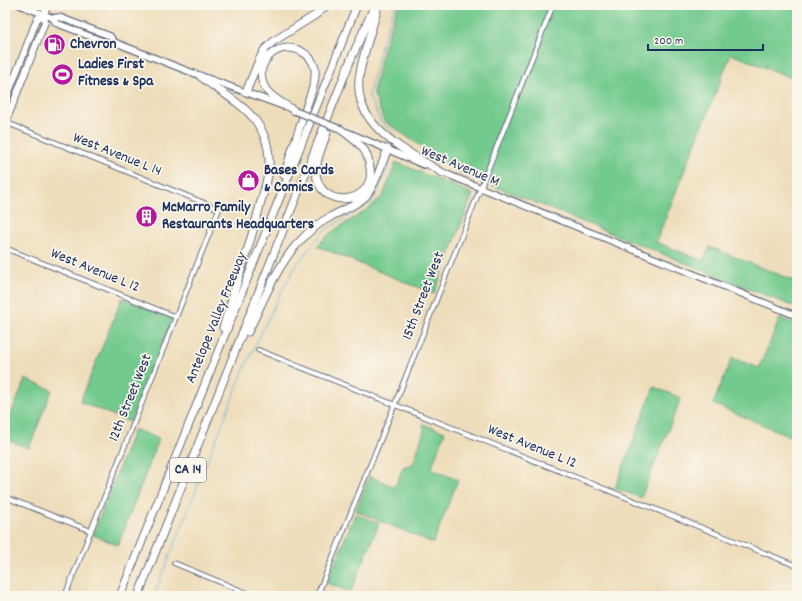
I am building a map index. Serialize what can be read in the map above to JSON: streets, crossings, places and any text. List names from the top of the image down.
{
  "streets": {
    "highway": ["Antelope Valley Freeway", "CA 14"],
    "main road": ["West Avenue M"],
    "street": [
      "West Avenue L 14",
      "West Avenue L 12",
      "15th Street West",
      "12th Street West"
    ]
  },
  "crossings": [
    ["West Avenue L 14", "12th Street West"],
    ["West Avenue M", "15th Street West"],
    ["West Avenue L 12", "15th Street West"],
    ["West Avenue L 12", "12th Street West"]
  ],
  "places": {
    "fuel station": ["Chevron"],
    "sports": ["Ladies First Fitness & Spa"],
    "shop": ["Bases Cards & Comics"],
    "building": ["McMarro Family Restaurants Headquarters"]
  },
  "scale_bar": "200 m"
}
